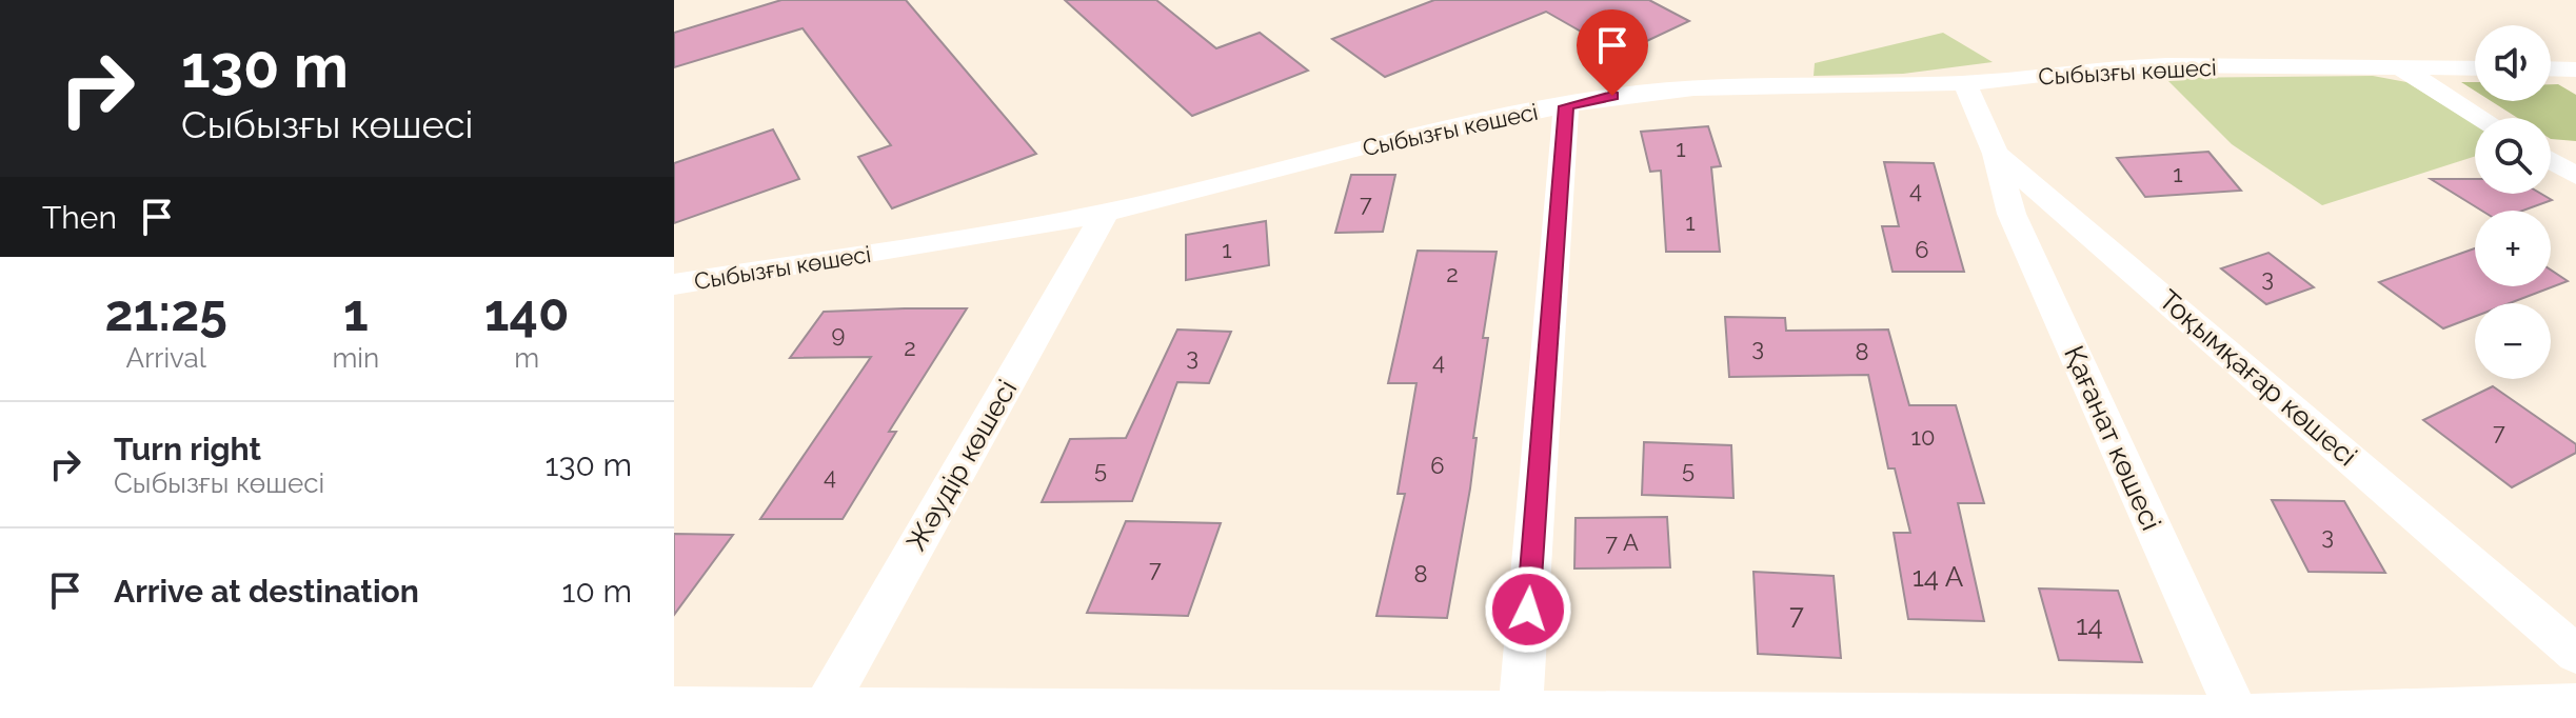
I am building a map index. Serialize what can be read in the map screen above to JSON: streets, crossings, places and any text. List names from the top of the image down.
{
  "streets": {
    "street": [
      "Сыбызғы көшесі",
      "Тоқымқағар көшесі",
      "Қағанат көшесі",
      "Жәудір көшесі"
    ]
  },
  "crossings": [
    ["Сыбызғы көшесі", "Тоқымқағар көшесі"],
    ["Сыбызғы көшесі", "Жәудір көшесі"],
    ["Тоқымқағар көшесі", "Қағанат көшесі"]
  ],
  "house_numbers": [
    "1",
    "1",
    "4",
    "7",
    "1",
    "1",
    "6",
    "2",
    "3",
    "9",
    "2",
    "3",
    "8",
    "3",
    "4",
    "7",
    "10",
    "6",
    "5",
    "5",
    "4",
    "3",
    "7 А",
    "7",
    "8",
    "14 А",
    "7",
    "14"
  ],
  "page": {
    "turn": ["130 m", "Сыбызғы көшесі"],
    "map_buttons": ["+", "−"],
    "then": "Then",
    "eta": [
      "21:25",
      "Arrival",
      "1",
      "min",
      "140",
      "m"
    ],
    "list": [
      {
        "name": "Turn right",
        "note": "Сыбызғы көшесі",
        "value": "130 m"
      },
      {
        "name": "Arrive at destination",
        "value": "10 m"
      }
    ]
  }
}
